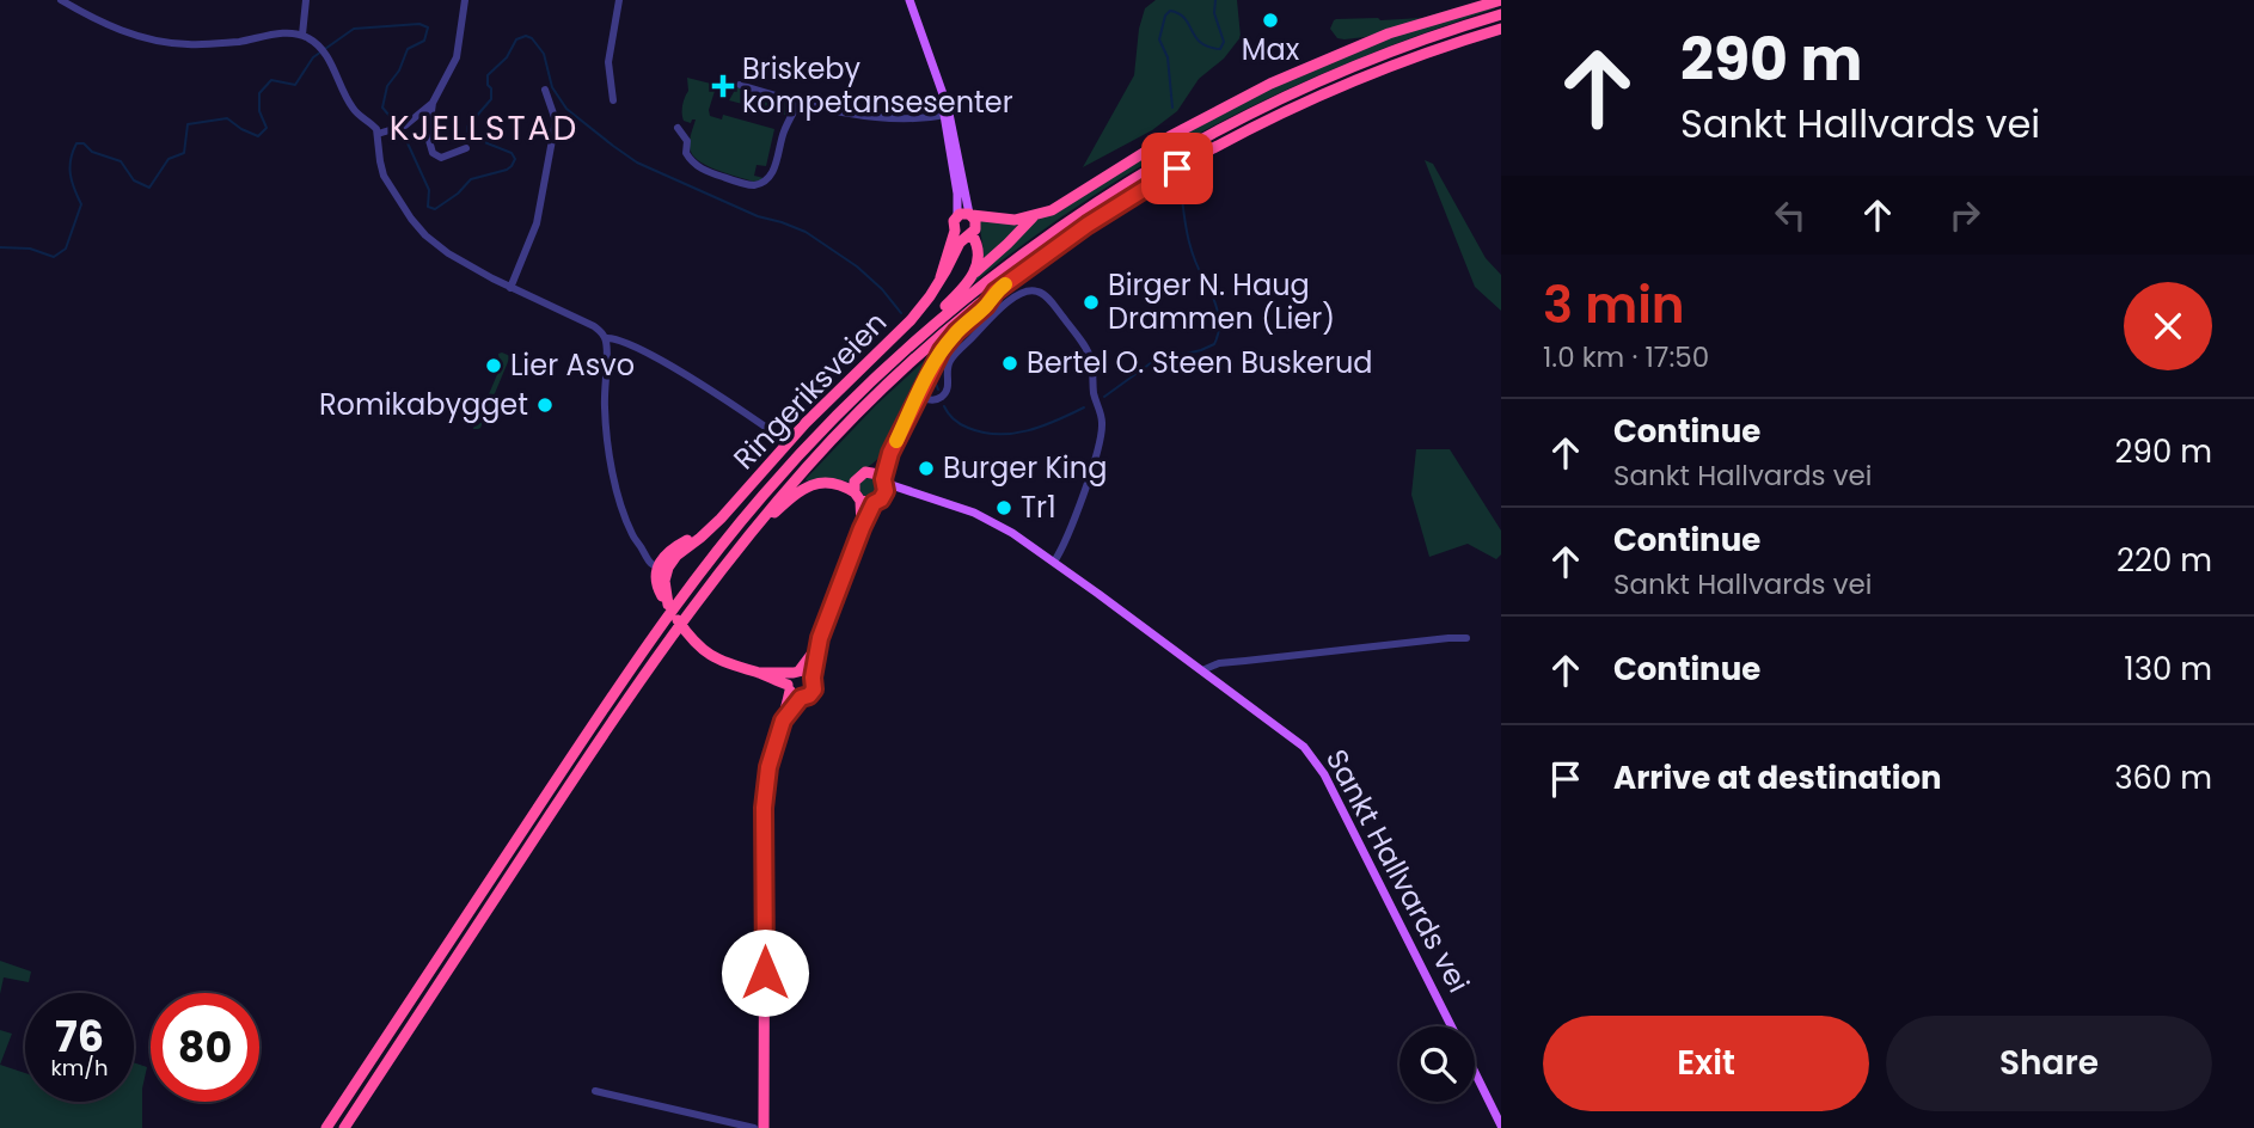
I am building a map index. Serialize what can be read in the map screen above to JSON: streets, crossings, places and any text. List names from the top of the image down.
{
  "streets": {
    "highway": ["Ringeriksveien"],
    "main road": ["Sankt Hallvards vei"]
  },
  "districts": ["KJELLSTAD"],
  "places": {
    "other": [
      "Max",
      "Birger N. Haug Drammen (Lier)",
      "Bertel O. Steen Buskerud",
      "Lier Asvo",
      "Romikabygget",
      "Burger King",
      "Tr1"
    ],
    "health": ["Briskeby kompetansesenter"]
  },
  "page": {
    "turn": ["290 m", "Sankt Hallvards vei"],
    "heading": ["3 min", "1.0 km · 17:50"],
    "list": [
      {
        "name": "Continue",
        "note": "Sankt Hallvards vei",
        "value": "290 m"
      },
      {
        "name": "Continue",
        "note": "Sankt Hallvards vei",
        "value": "220 m"
      },
      {
        "name": "Continue",
        "value": "130 m"
      },
      {
        "name": "Arrive at destination",
        "value": "360 m"
      }
    ],
    "speed": "76 km/h",
    "limit": "80",
    "buttons": ["Exit", "Share"]
  }
}
